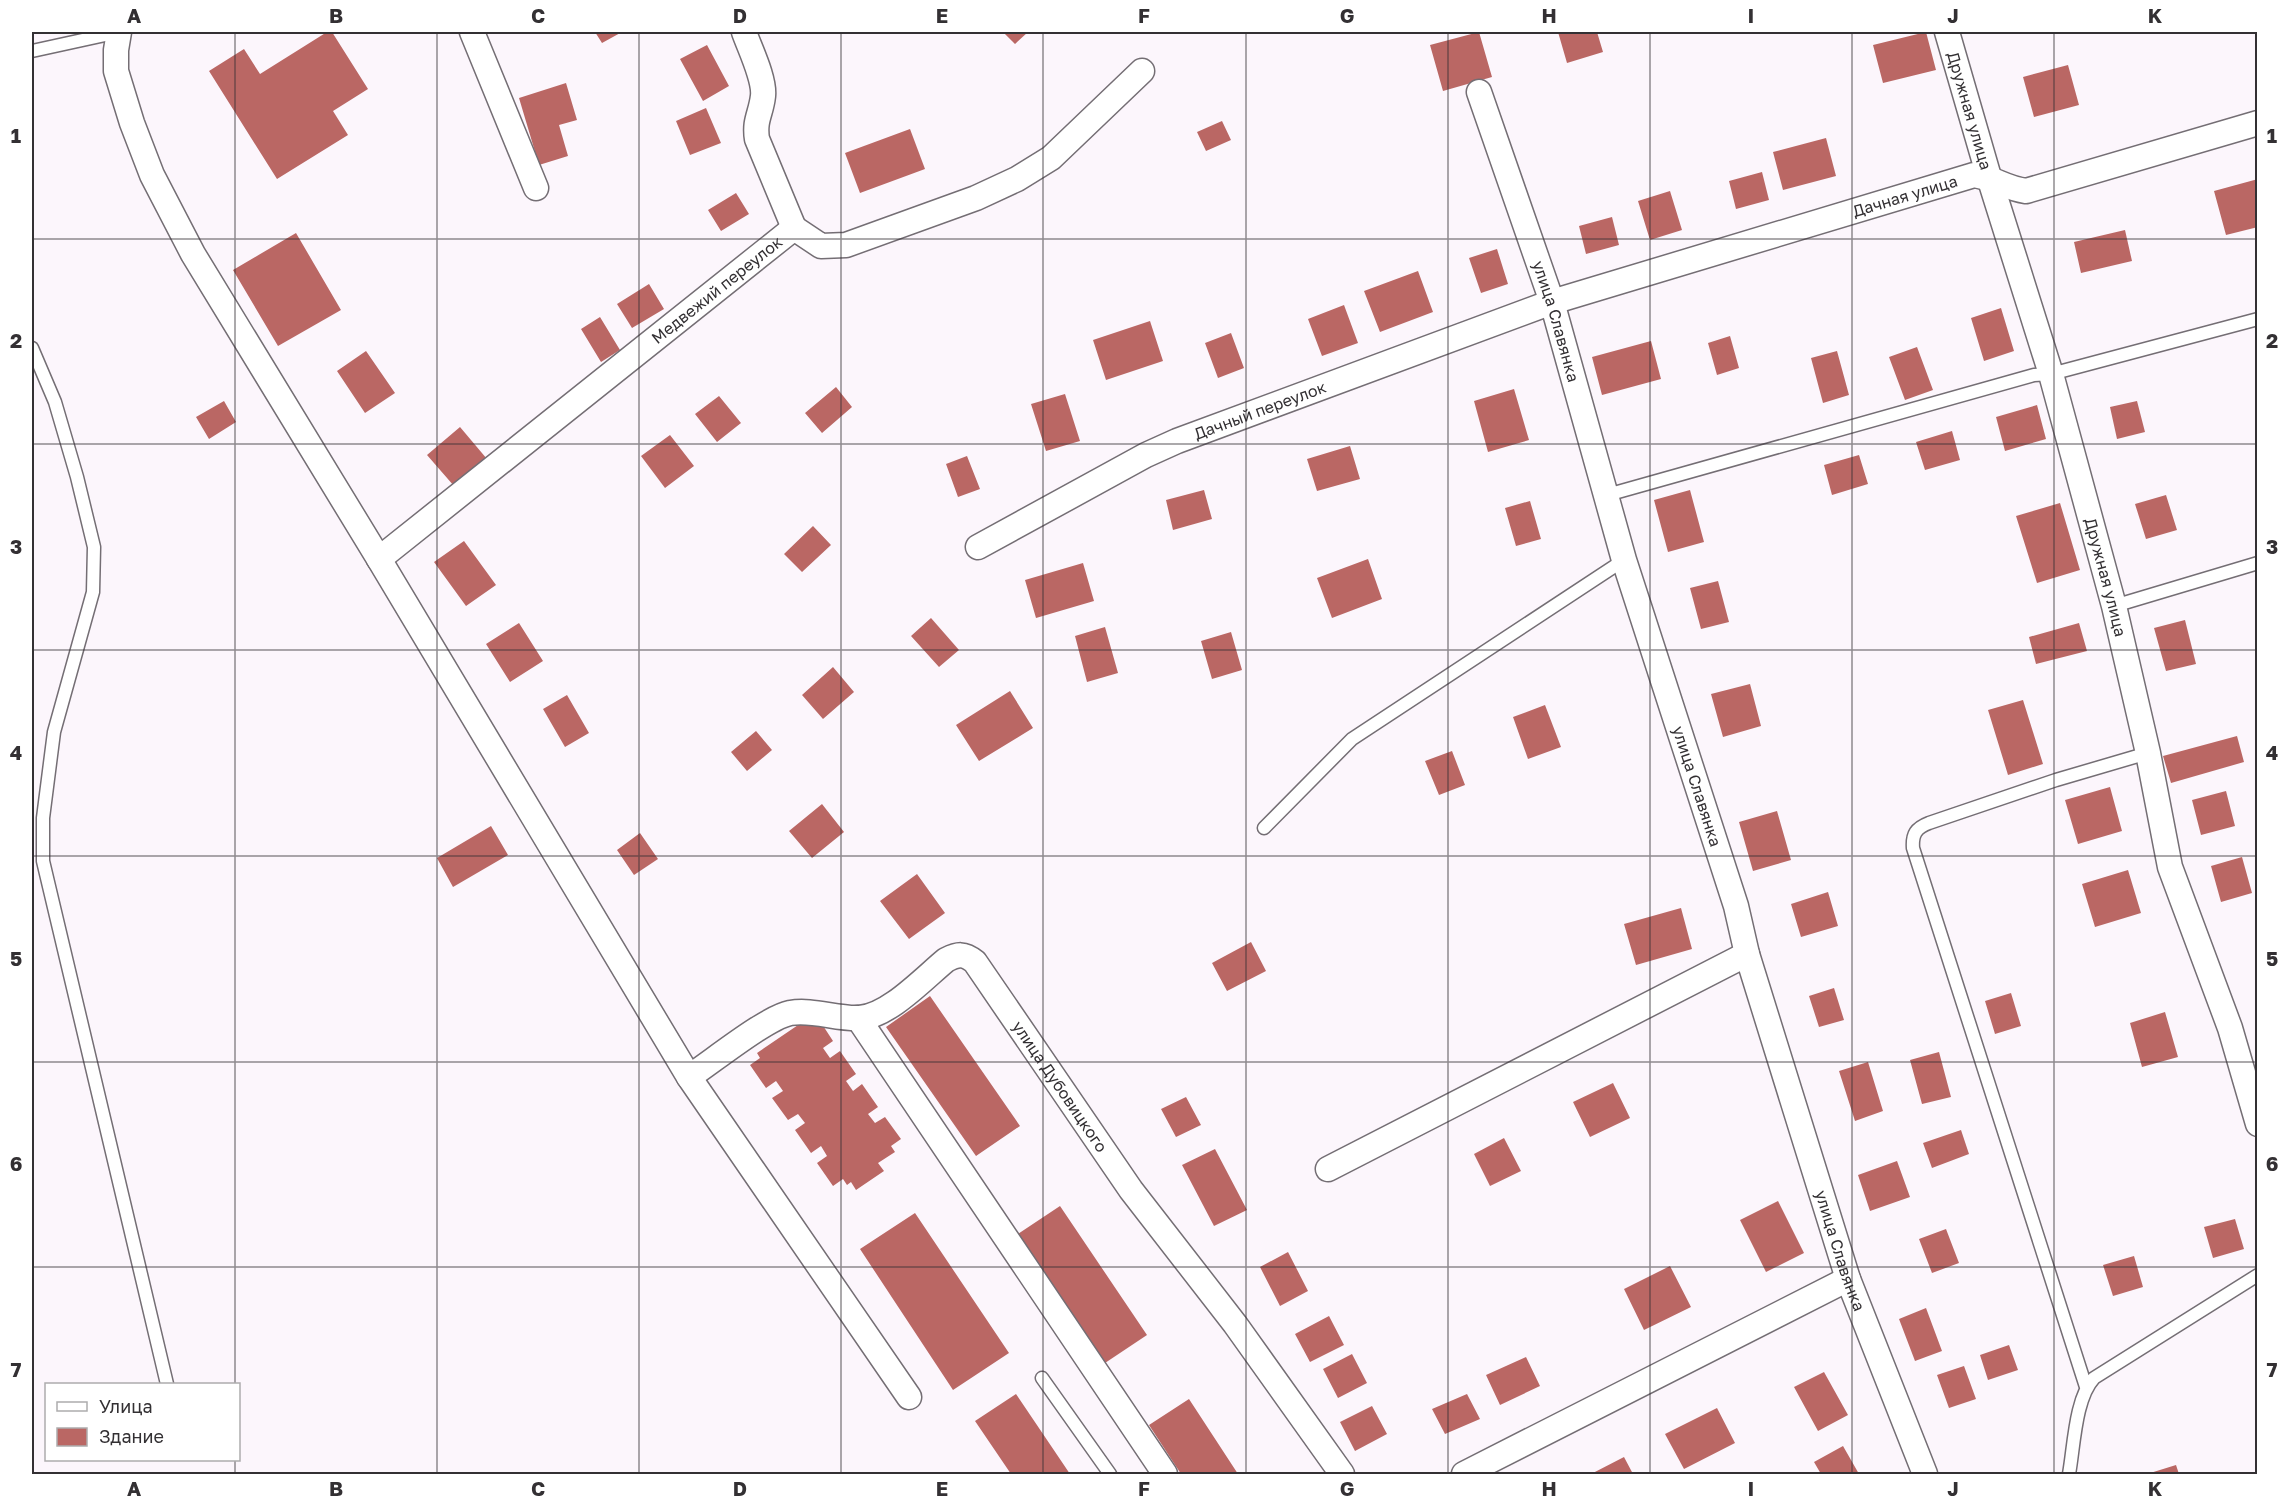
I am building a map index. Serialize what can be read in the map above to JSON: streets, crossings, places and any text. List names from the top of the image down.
{
  "streets": {
    "street": [
      "Дружная улица",
      "Дачная улица",
      "Медвежий переулок",
      "улица Славянка",
      "Дачный переулок",
      "улица Дубовицкого"
    ]
  },
  "crossings": [
    ["Дружная улица", "Дачная улица"],
    ["Дачная улица", "улица Славянка"],
    ["Дачная улица", "Дачный переулок"],
    ["улица Славянка", "Дачный переулок"]
  ],
  "legend": ["Улица", "Здание"],
  "grid": {
    "columns": [
      "A",
      "B",
      "C",
      "D",
      "E",
      "F",
      "G",
      "H",
      "I",
      "J",
      "K"
    ],
    "rows": [
      "1",
      "2",
      "3",
      "4",
      "5",
      "6",
      "7"
    ]
  }
}
